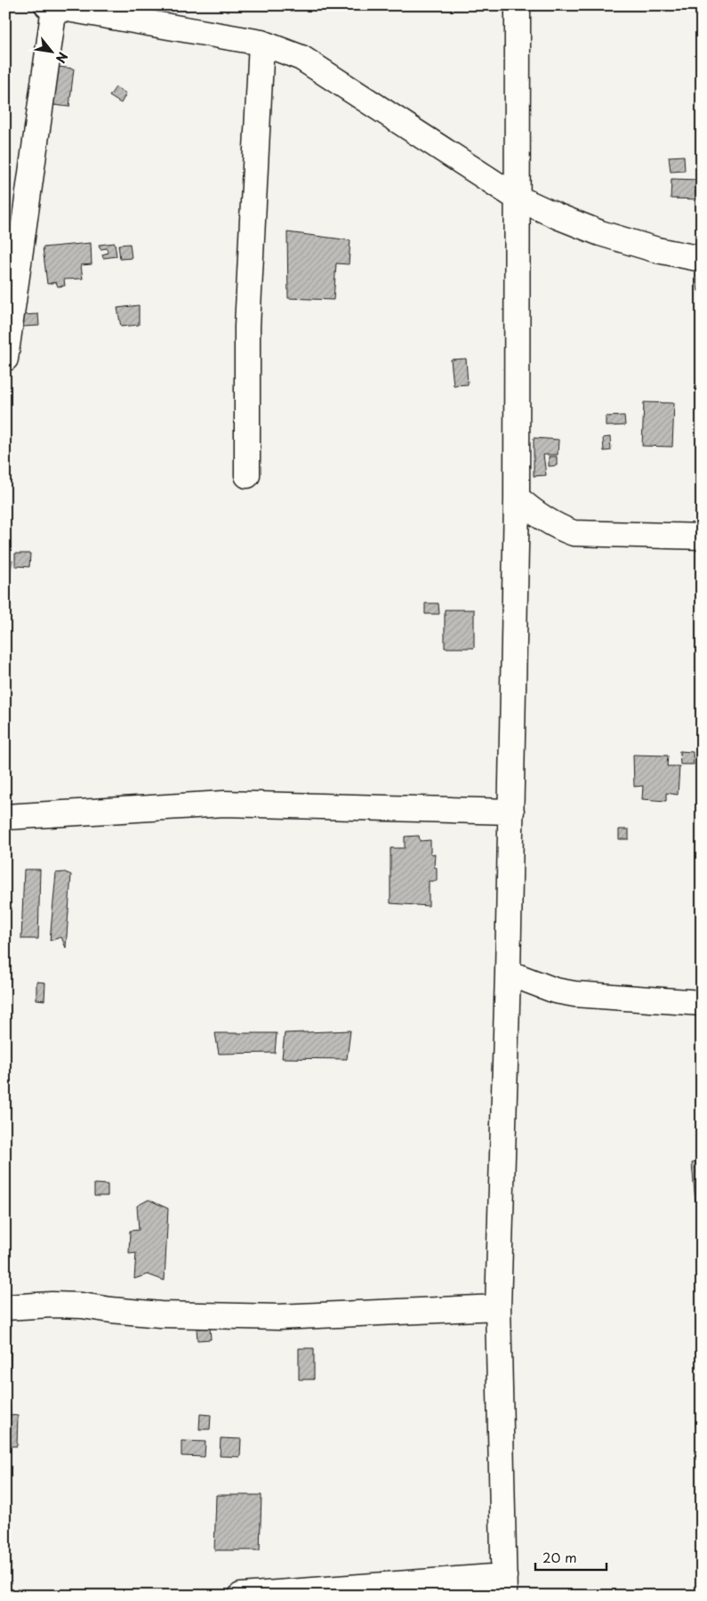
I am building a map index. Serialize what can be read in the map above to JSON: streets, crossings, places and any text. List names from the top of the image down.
{
  "scale_bar": "20 m",
  "north": "bottom right"
}
